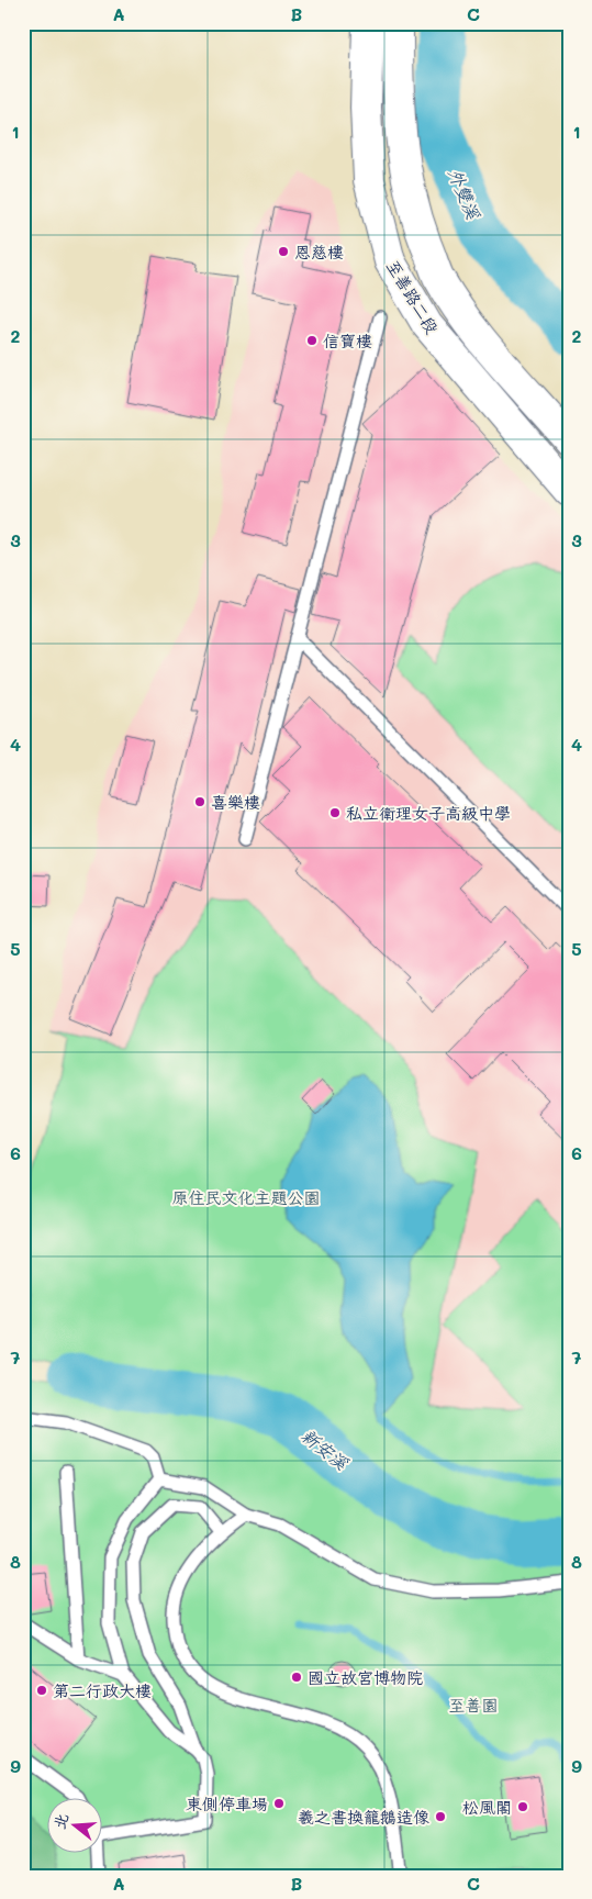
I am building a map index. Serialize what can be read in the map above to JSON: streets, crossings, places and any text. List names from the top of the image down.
{
  "streets": {
    "street": ["至善路二段"]
  },
  "water": ["外雙溪", "新安溪"],
  "parks": ["原住民文化主題公園", "至善園"],
  "places": [
    "恩慈樓",
    "信寶樓",
    "喜樂樓",
    "私立衛理女子高級中學",
    "國立故宮博物院",
    "第二行政大樓",
    "東側停車場",
    "松風閣",
    "羲之書換籠鵝造像"
  ],
  "north": "left",
  "grid": {
    "columns": ["A", "B", "C"],
    "rows": [
      "1",
      "2",
      "3",
      "4",
      "5",
      "6",
      "7",
      "8",
      "9"
    ]
  }
}
